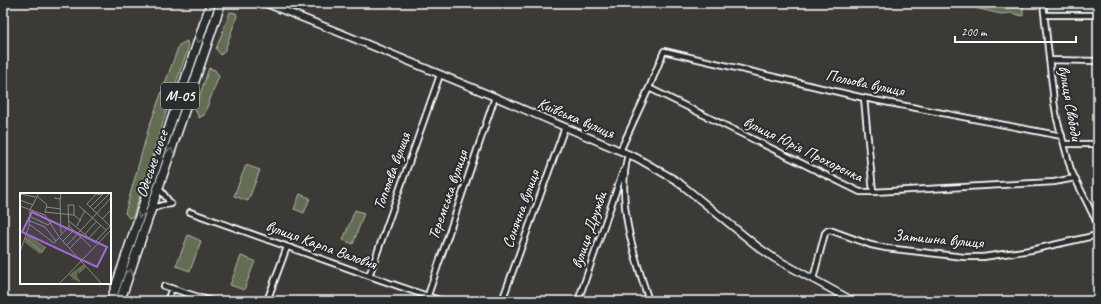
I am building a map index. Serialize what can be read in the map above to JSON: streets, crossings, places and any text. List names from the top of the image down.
{
  "streets": {
    "highway": ["М-05", "Одеське шосе"],
    "street": [
      "Польова вулиця",
      "вулиця Свободи",
      "Київська вулиця",
      "вулиця Юрія Прохоренка",
      "Тополева вулиця",
      "Теремська вулиця",
      "Сонячна вулиця",
      "вулиця Дружби",
      "Затишна вулиця",
      "вулиця Карпа Валовня"
    ]
  },
  "crossings": [
    ["Польова вулиця", "вулиця Свободи"],
    ["Польова вулиця", "вулиця Юрія Прохоренка"],
    ["М-05", "Одеське шосе"],
    ["вулиця Свободи", "вулиця Юрія Прохоренка"],
    ["Київська вулиця", "Тополева вулиця"],
    ["Київська вулиця", "Теремська вулиця"],
    ["Київська вулиця", "Сонячна вулиця"],
    ["Київська вулиця", "Затишна вулиця"],
    ["Тополева вулиця", "вулиця Карпа Валовня"],
    ["Теремська вулиця", "вулиця Карпа Валовня"]
  ],
  "scale_bar": "200 m"
}
